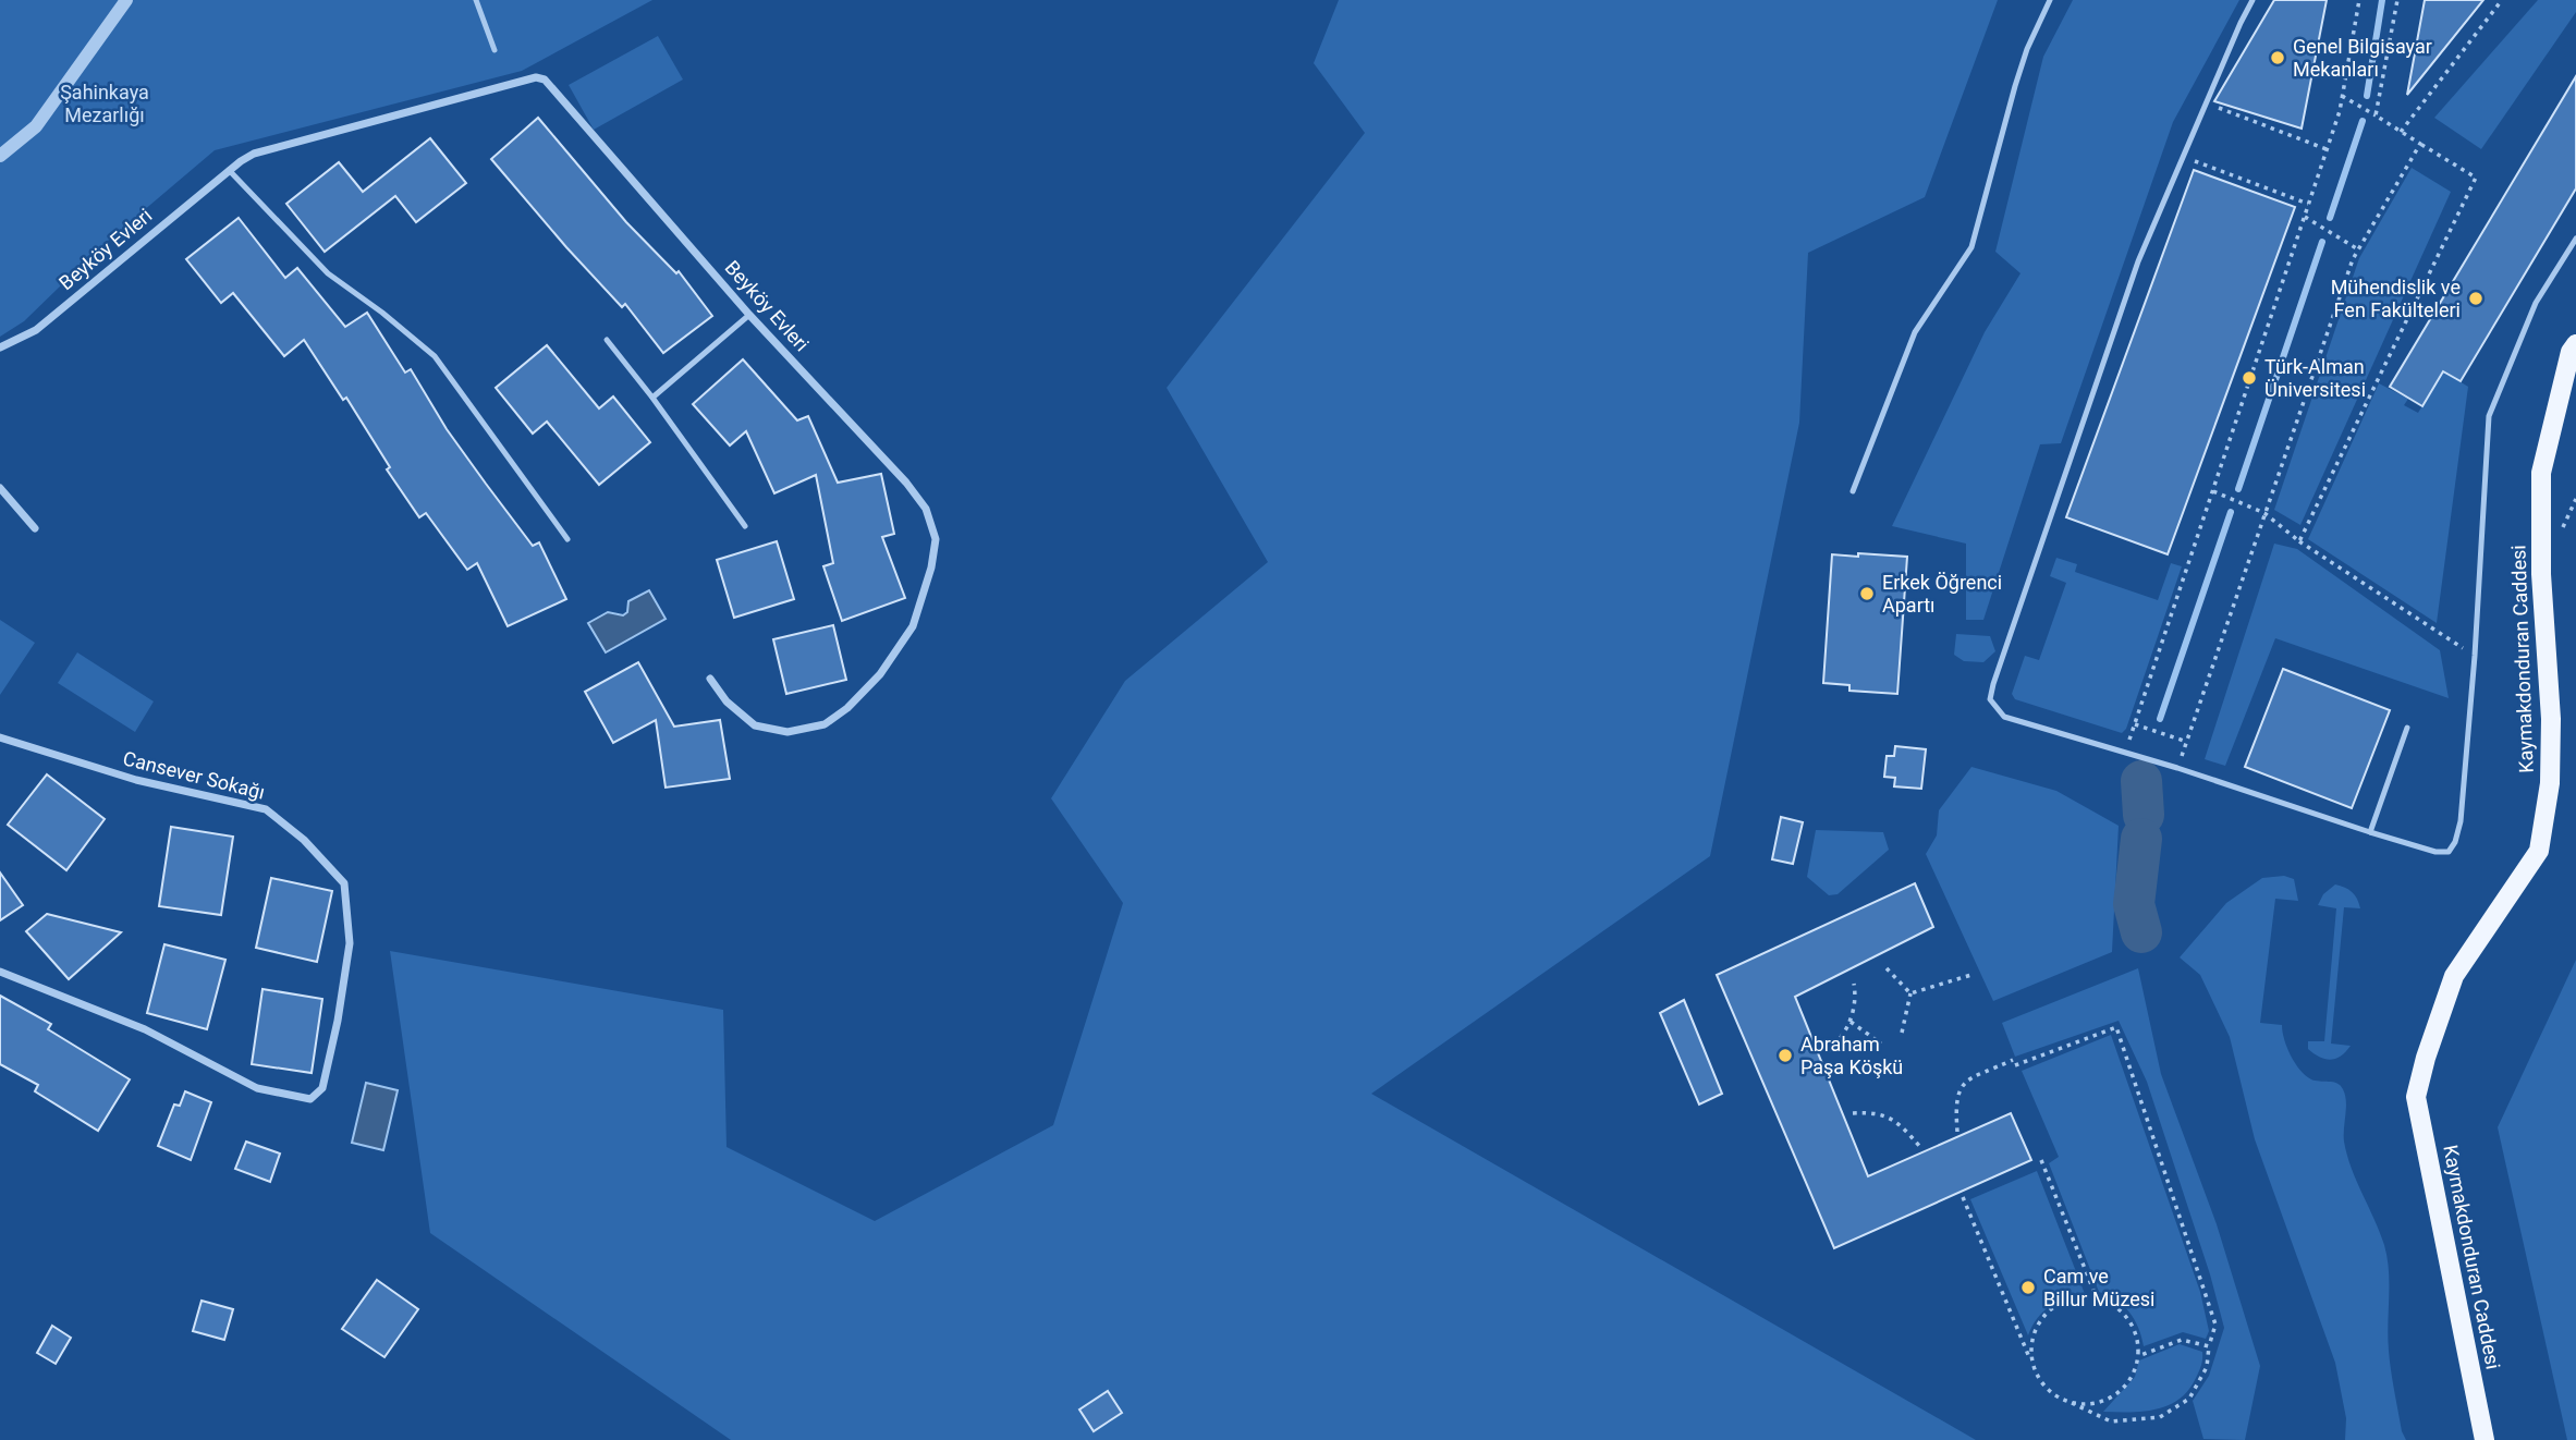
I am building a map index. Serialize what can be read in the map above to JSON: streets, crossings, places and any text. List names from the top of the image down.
{
  "streets": {
    "main road": ["Kaymakdonduran Caddesi"],
    "street": ["Beyköy Evleri", "Cansever Sokağı"]
  },
  "parks": ["Şahinkaya Mezarlığı"],
  "places": [
    "Genel Bilgisayar Mekanları",
    "Mühendislik ve Fen Fakülteleri",
    "Türk-Alman Üniversitesi",
    "Erkek Öğrenci Apartı",
    "Abraham Paşa Köşkü",
    "Cam ve Billur Müzesi"
  ]
}
